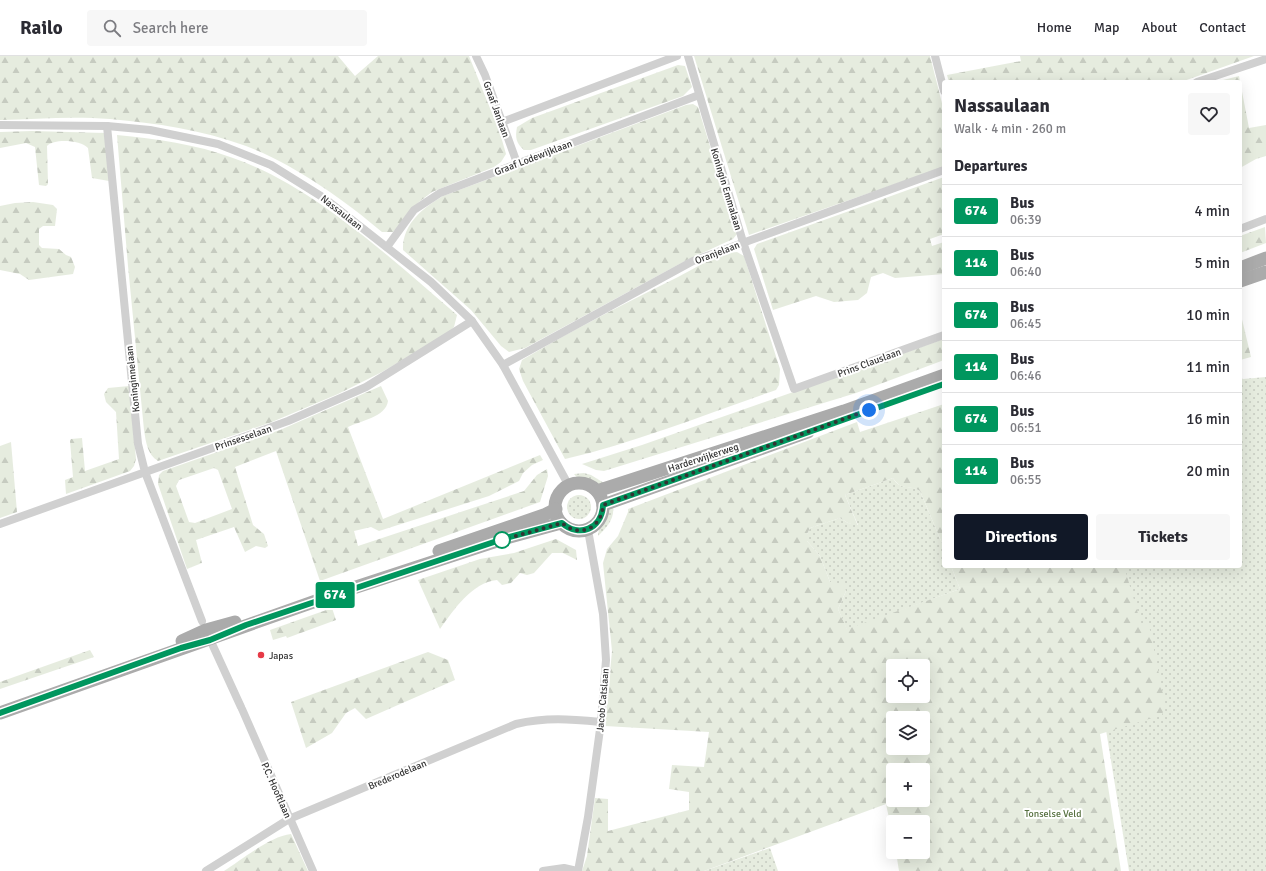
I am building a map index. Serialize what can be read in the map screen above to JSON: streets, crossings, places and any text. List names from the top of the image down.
{
  "streets": {
    "main road": ["Harderwijkerweg"],
    "street": [
      "Graaf Janlaan",
      "Graaf Lodewijklaan",
      "Koningin Emmalaan",
      "Nassaulaan",
      "Oranjelaan",
      "Prins Clauslaan",
      "Koninginnelaan",
      "Prinsesselaan",
      "Jacob Catslaan",
      "Brederodelaan",
      "P.C. Hooftlaan"
    ]
  },
  "crossings": [
    ["Graaf Janlaan", "Graaf Lodewijklaan"],
    ["Graaf Lodewijklaan", "Koningin Emmalaan"],
    ["Graaf Lodewijklaan", "Nassaulaan"],
    ["Koningin Emmalaan", "Oranjelaan"],
    ["Koningin Emmalaan", "Prins Clauslaan"],
    ["Nassaulaan", "Oranjelaan"],
    ["Nassaulaan", "Koninginnelaan"],
    ["Nassaulaan", "Prinsesselaan"],
    ["Nassaulaan", "Harderwijkerweg"],
    ["Nassaulaan", "Jacob Catslaan"],
    ["Koninginnelaan", "Prinsesselaan"],
    ["Koninginnelaan", "P.C. Hooftlaan"],
    ["Harderwijkerweg", "Jacob Catslaan"],
    ["Jacob Catslaan", "Brederodelaan"],
    ["Brederodelaan", "P.C. Hooftlaan"]
  ],
  "parks": ["Tonselse Veld"],
  "places": ["Japas"],
  "lines": ["bus line 674"],
  "page": {
    "header": "Railo",
    "search": "Search here",
    "nav": [
      "Home",
      "Map",
      "About",
      "Contact"
    ],
    "on_map": "674",
    "heading": [
      ["Nassaulaan", "Walk · 4 min · 260 m"],
      "Departures"
    ],
    "list": [
      {
        "mark": "674",
        "name": "Bus",
        "note": "06:39",
        "value": "4 min"
      },
      {
        "mark": "114",
        "name": "Bus",
        "note": "06:40",
        "value": "5 min"
      },
      {
        "mark": "674",
        "name": "Bus",
        "note": "06:45",
        "value": "10 min"
      },
      {
        "mark": "114",
        "name": "Bus",
        "note": "06:46",
        "value": "11 min"
      },
      {
        "mark": "674",
        "name": "Bus",
        "note": "06:51",
        "value": "16 min"
      },
      {
        "mark": "114",
        "name": "Bus",
        "note": "06:55",
        "value": "20 min"
      }
    ],
    "buttons": ["Directions", "Tickets"],
    "map_buttons": ["+", "−"]
  }
}
